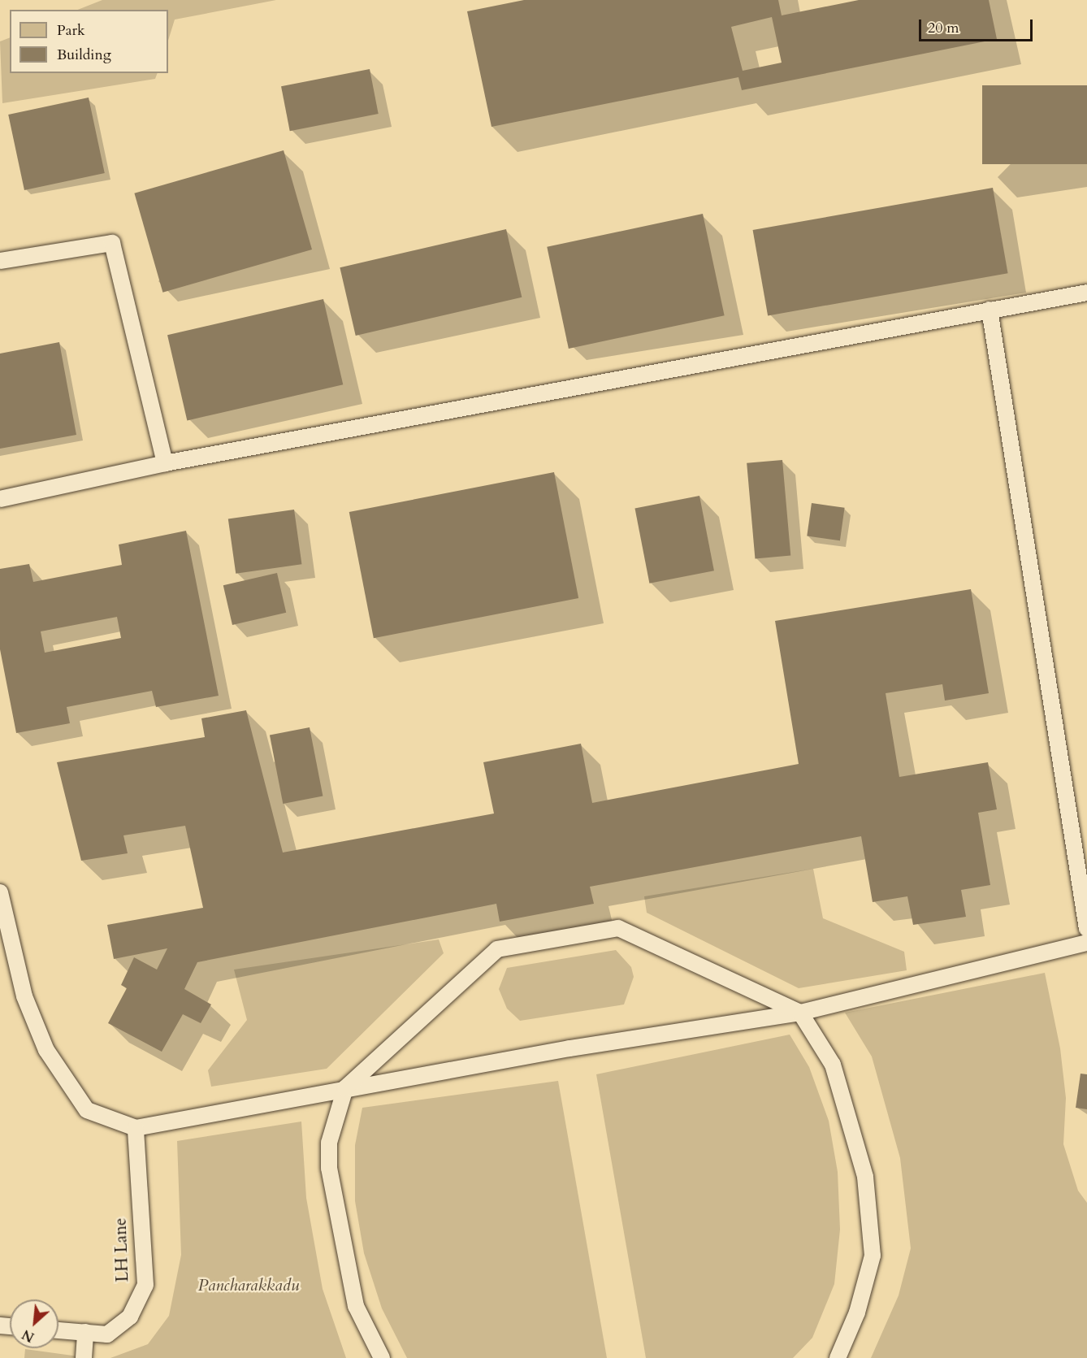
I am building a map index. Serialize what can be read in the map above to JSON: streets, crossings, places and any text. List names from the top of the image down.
{
  "streets": {
    "lane": ["LH Lane"]
  },
  "parks": ["Pancharakkadu"],
  "legend": ["Park", "Building"],
  "scale_bar": "20 m",
  "north": "bottom left"
}
